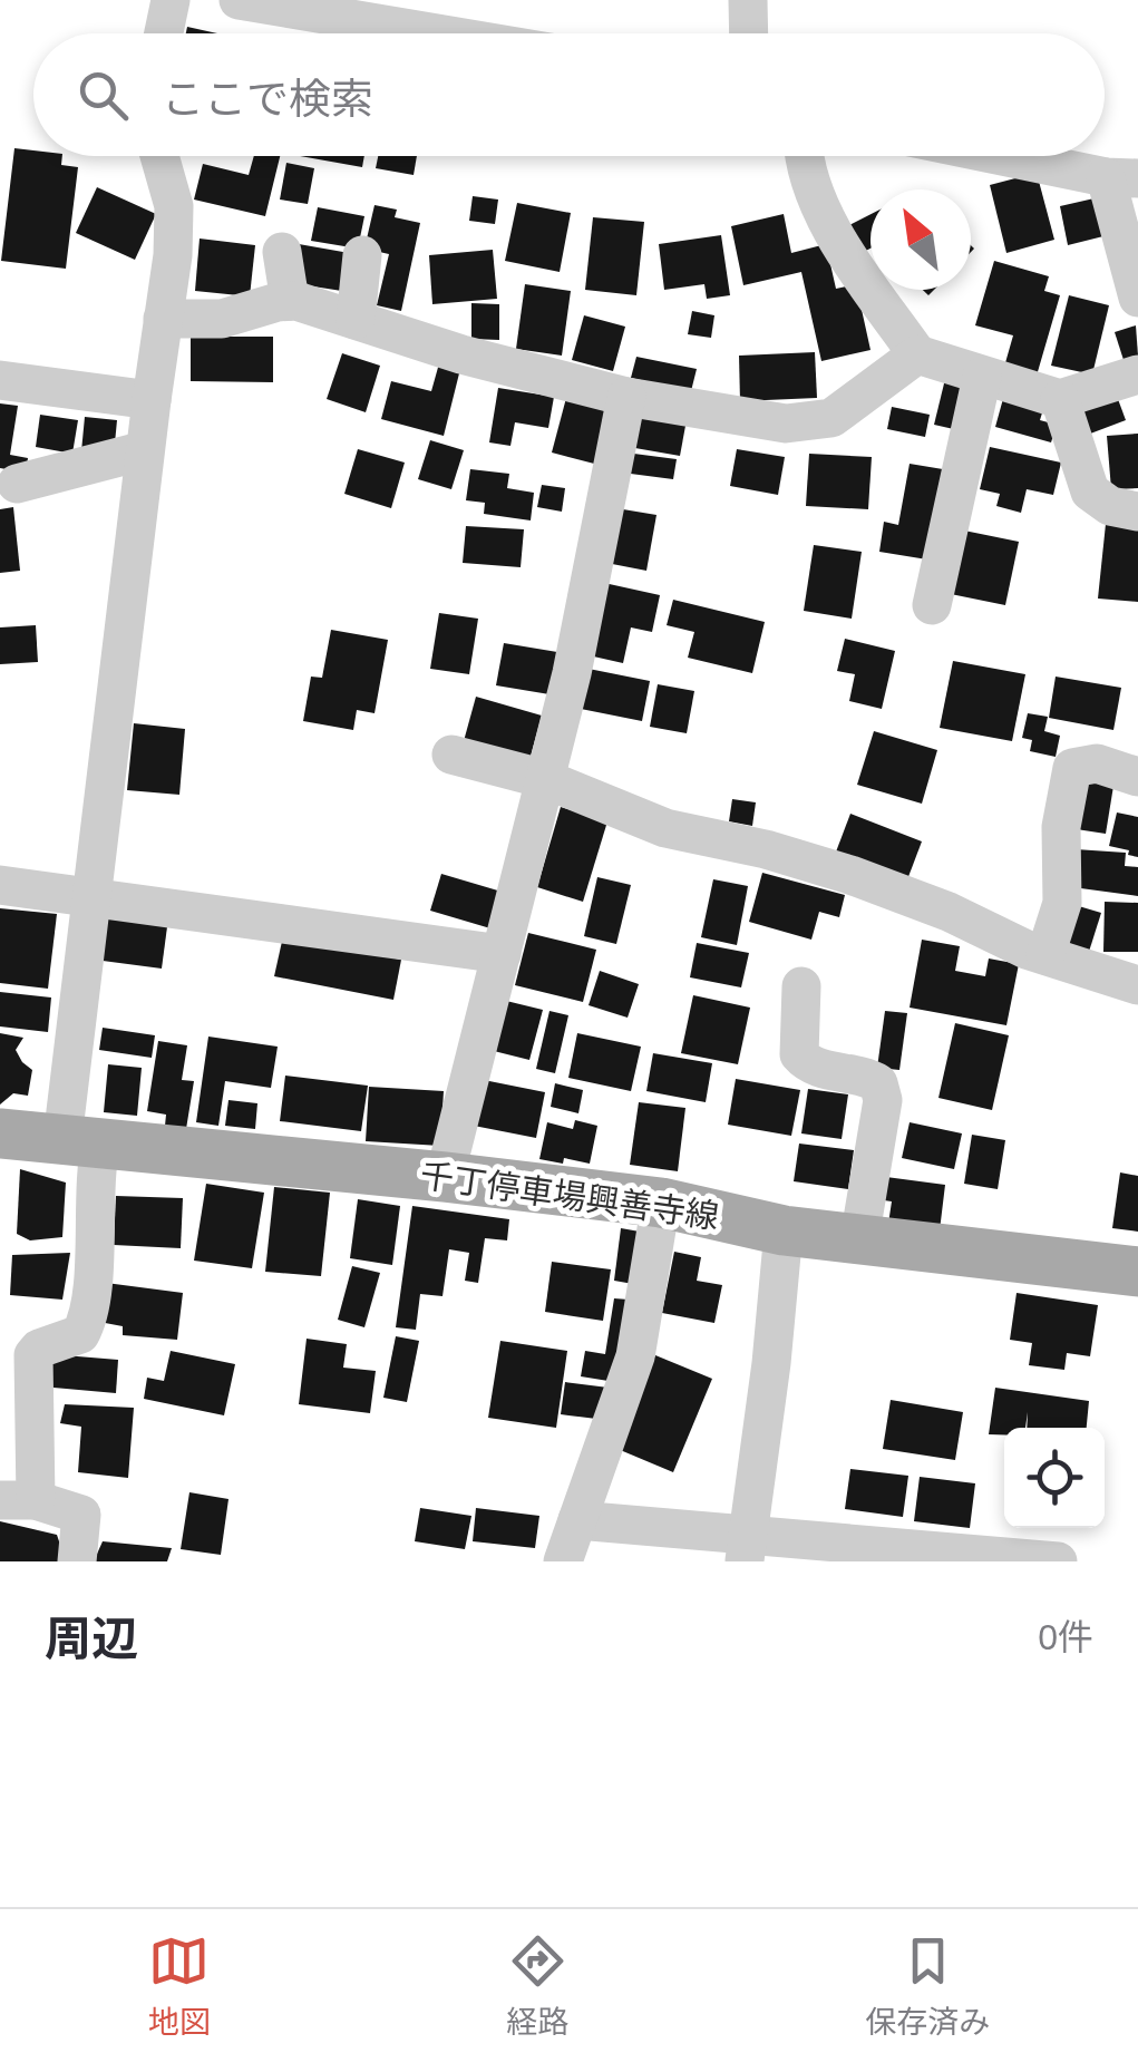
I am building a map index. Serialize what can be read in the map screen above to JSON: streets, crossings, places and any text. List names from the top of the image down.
{
  "streets": {
    "main road": ["千丁停車場興善寺線"]
  },
  "north": "top left",
  "page": {
    "search": "ここで検索",
    "heading": ["周辺", "0件"],
    "nav": ["地図", "経路", "保存済み"]
  }
}
